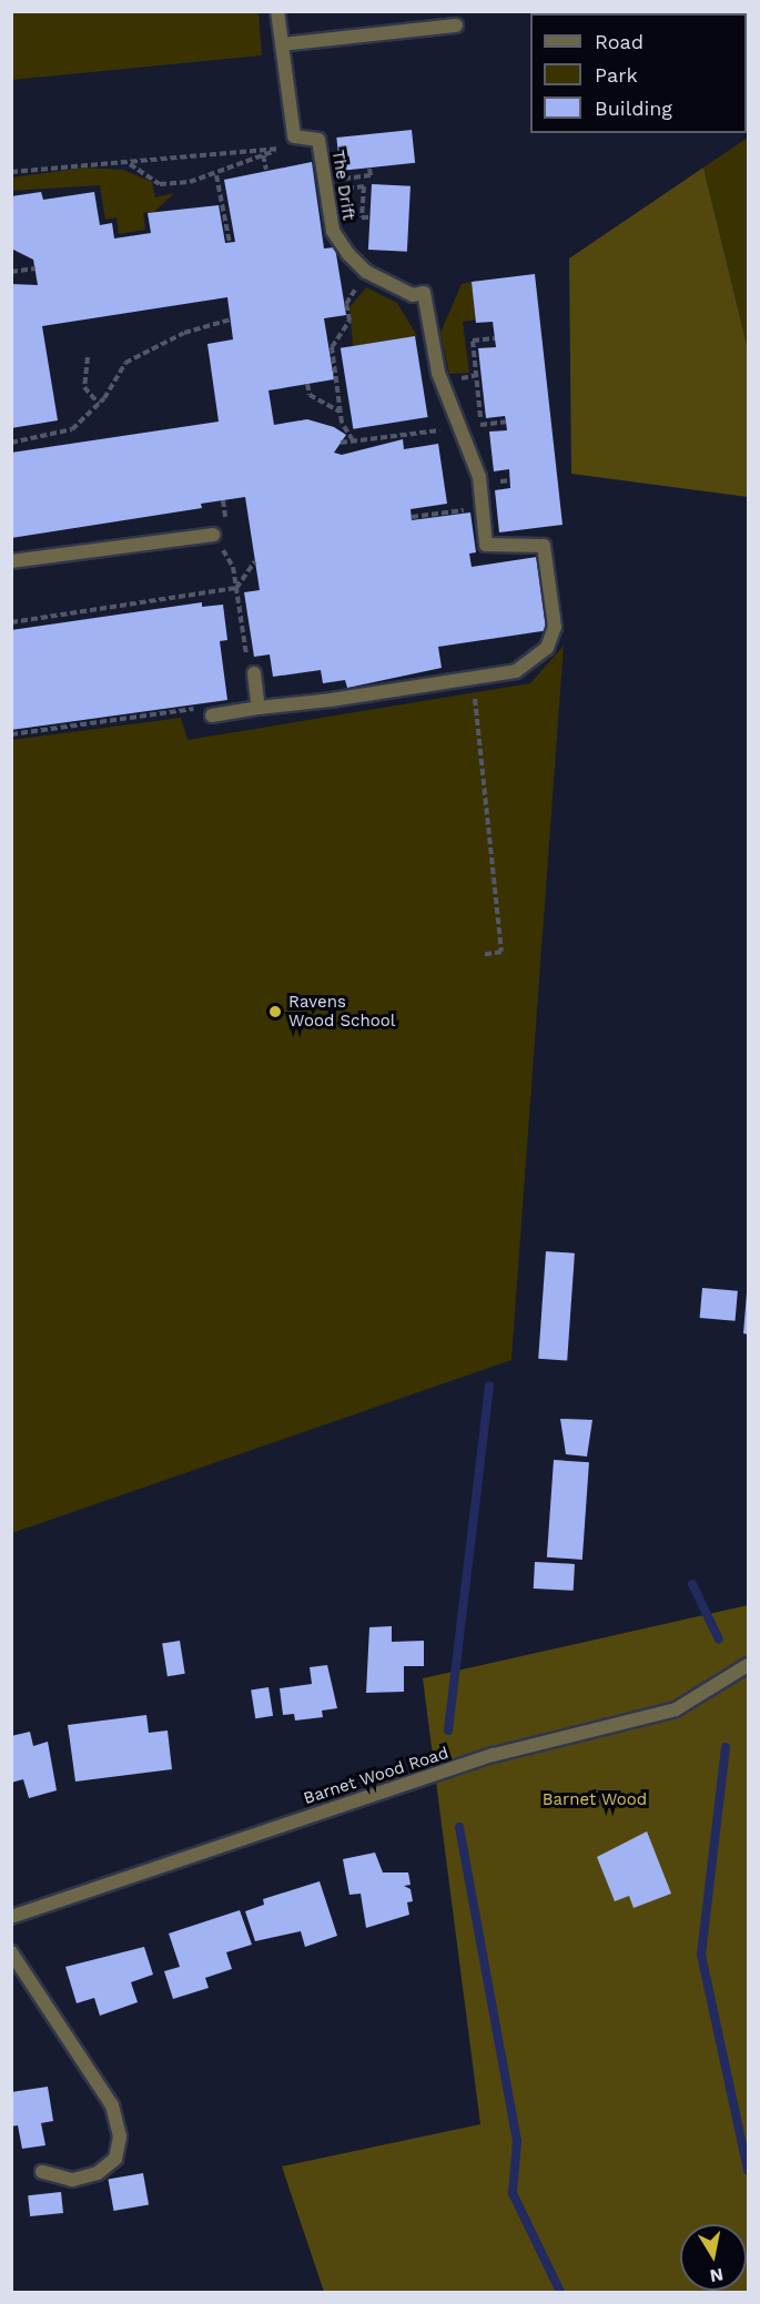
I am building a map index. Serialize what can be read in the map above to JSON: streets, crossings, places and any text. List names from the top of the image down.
{
  "streets": {
    "street": ["The Drift", "Barnet Wood Road"]
  },
  "parks": ["Barnet Wood"],
  "places": ["Ravens Wood School"],
  "legend": ["Road", "Park", "Building"],
  "north": "bottom"
}
